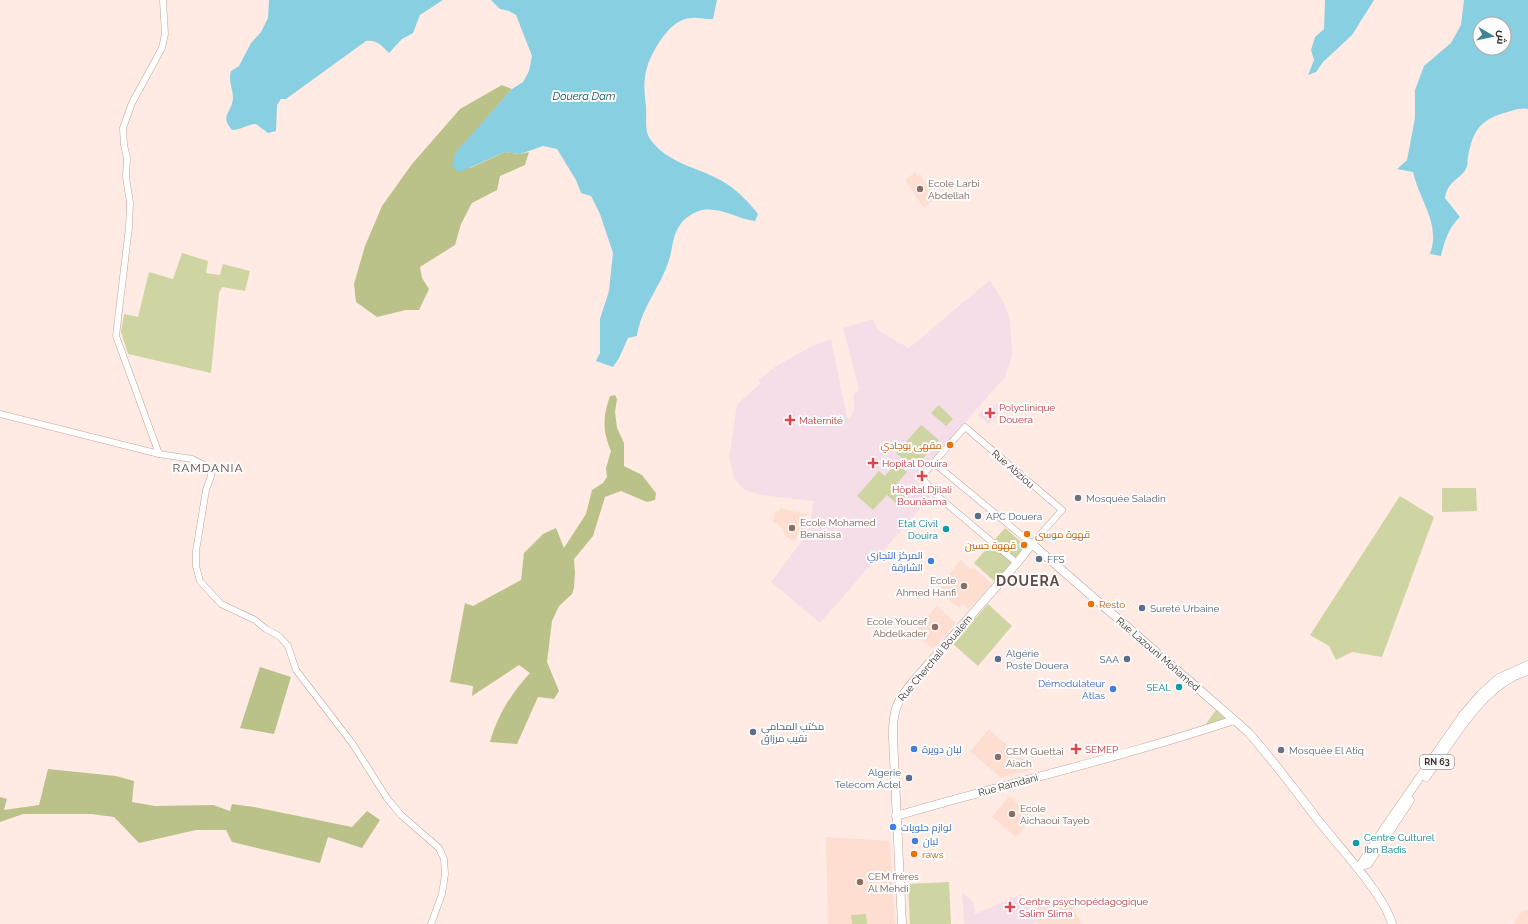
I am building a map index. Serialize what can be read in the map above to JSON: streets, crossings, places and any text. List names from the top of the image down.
{
  "streets": {
    "main road": [
      "Rue Lazouni Mohamed",
      "Rue Cherchali Boualem",
      "RN 63",
      "Rue Ramdani"
    ],
    "street": ["Rue Abziou"]
  },
  "crossings": [
    ["Rue Abziou", "Rue Lazouni Mohamed"],
    ["Rue Abziou", "Rue Cherchali Boualem"],
    ["Rue Lazouni Mohamed", "Rue Cherchali Boualem"],
    ["Rue Lazouni Mohamed", "RN 63"],
    ["Rue Lazouni Mohamed", "Rue Ramdani"],
    ["Rue Cherchali Boualem", "Rue Ramdani"]
  ],
  "districts": ["RAMDANIA", "DOUERA"],
  "water": ["Douera Dam"],
  "places": {
    "other": [
      "Ecole Larbi Abdellah",
      "مقهى بوجادي",
      "Mosquée Saladin",
      "APC Douera",
      "Ecole Mohamed Benaissa",
      "Etat Civil Douira",
      "قهوة موسى",
      "قهوة حسين",
      "FFS",
      "المركز التجاري الشارقة",
      "Ecole Ahmed Hanfi",
      "Resto",
      "Sureté Urbaine",
      "Ecole Youcef Abdelkader",
      "Algérie Poste Douera",
      "SAA",
      "SEAL",
      "Démodulateur Atlas",
      "مكتب المحامي نقيب مرزاق",
      "لبان دويرة",
      "Mosquée El Atiq",
      "CEM Guettai Aiach",
      "Algerie Telecom Actel",
      "Ecole Aichaoui Tayeb",
      "لوازم حلويات",
      "لبان",
      "Centre Culturel Ibn Badis",
      "raws",
      "CEM frères Al Mehdi"
    ],
    "health": [
      "Polyclinique Douera",
      "Maternité",
      "Hopital Douira",
      "Hôpital Djilali Bounâama",
      "SEMEP",
      "Centre psychopédagogique Salim Slima"
    ]
  },
  "north": "right"
}
